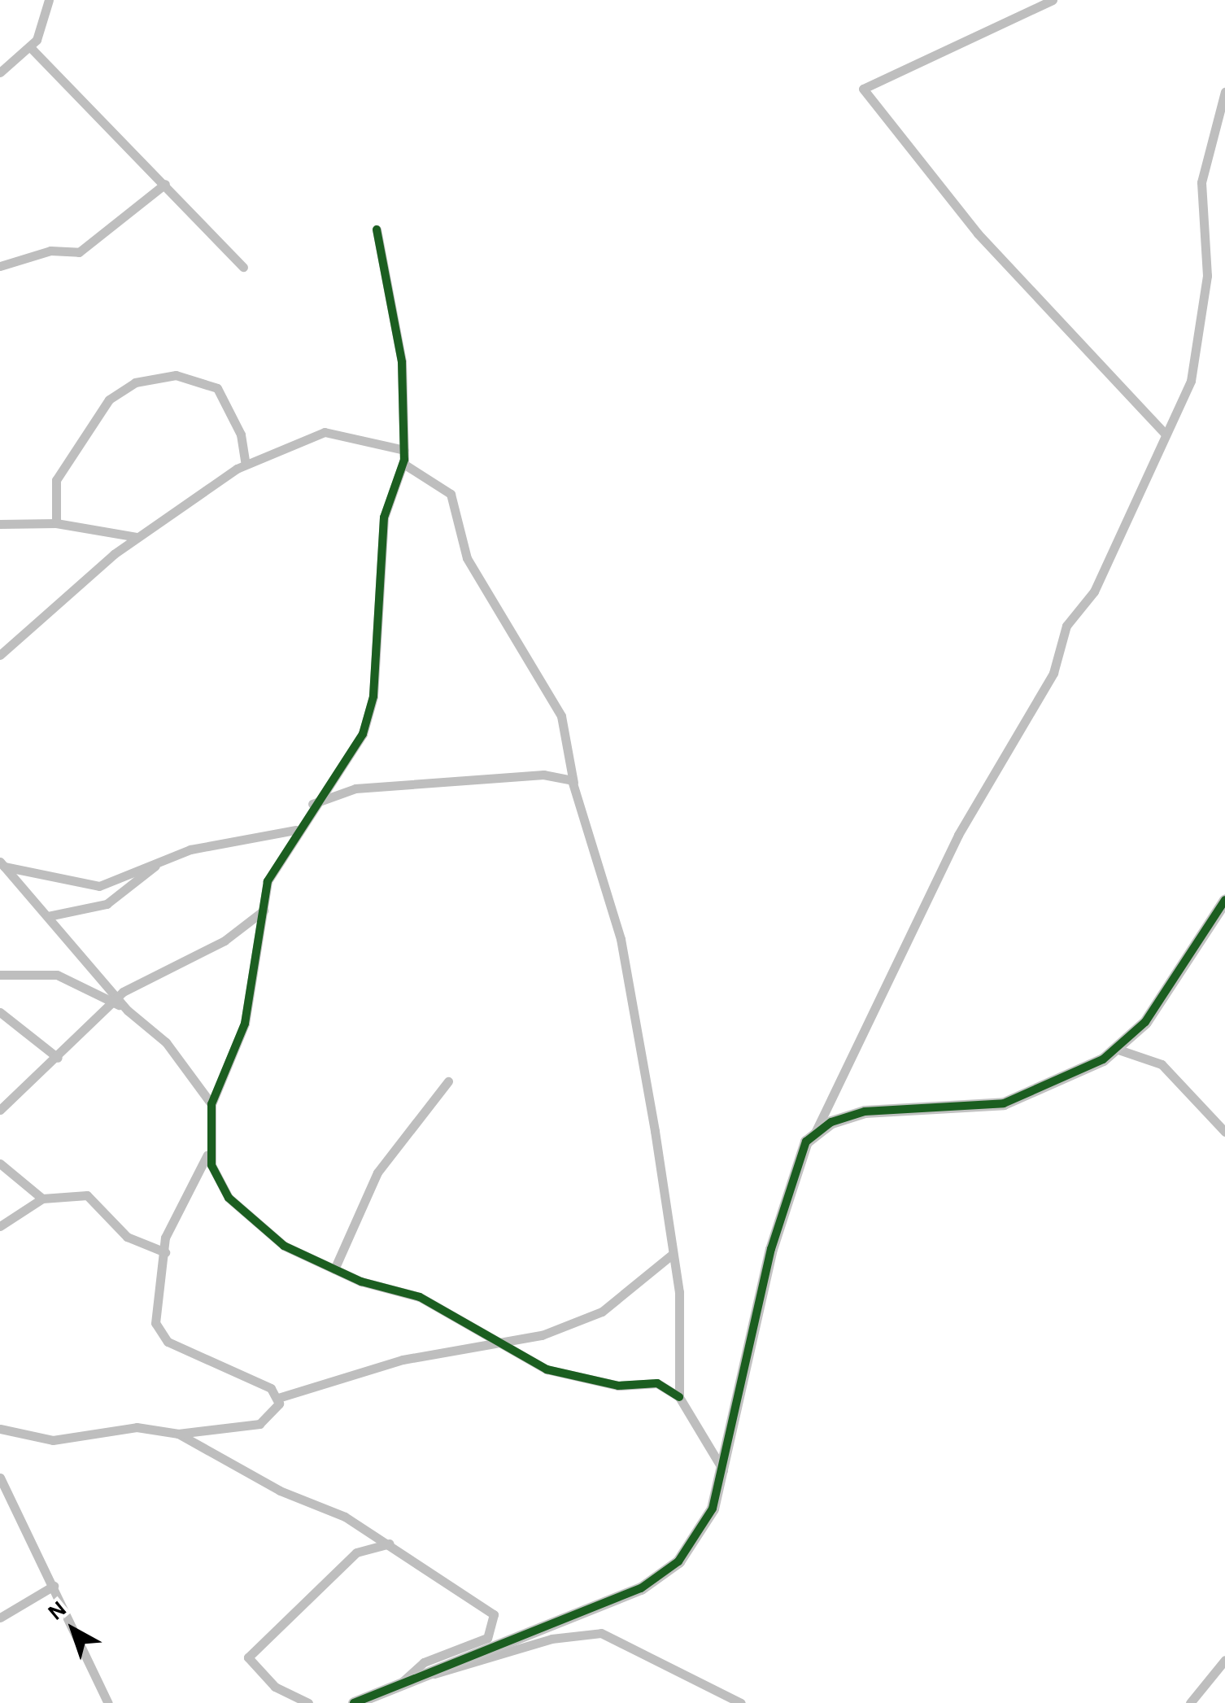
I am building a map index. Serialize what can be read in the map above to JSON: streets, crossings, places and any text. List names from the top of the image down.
{
  "north": "top left"
}
